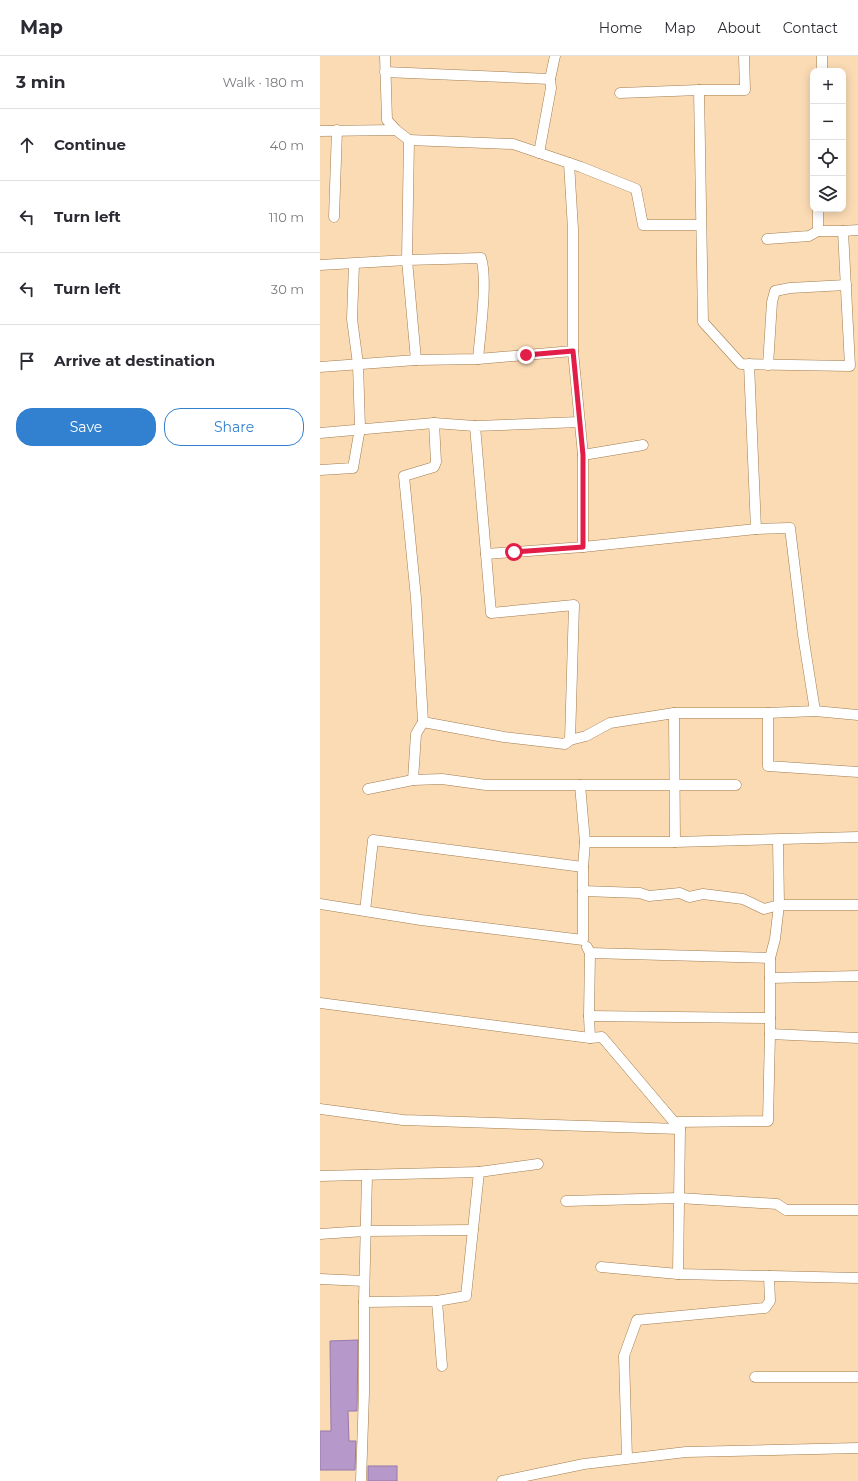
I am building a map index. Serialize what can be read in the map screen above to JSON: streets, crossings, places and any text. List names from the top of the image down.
{
  "page": {
    "header": "Map",
    "nav": [
      "Home",
      "Map",
      "About",
      "Contact"
    ],
    "heading": ["3 min", "Walk · 180 m"],
    "map_buttons": ["+", "−"],
    "list": [
      ["Continue", "40 m"],
      ["Turn left", "110 m"],
      ["Turn left", "30 m"],
      "Arrive at destination"
    ],
    "buttons": ["Save", "Share"]
  }
}
